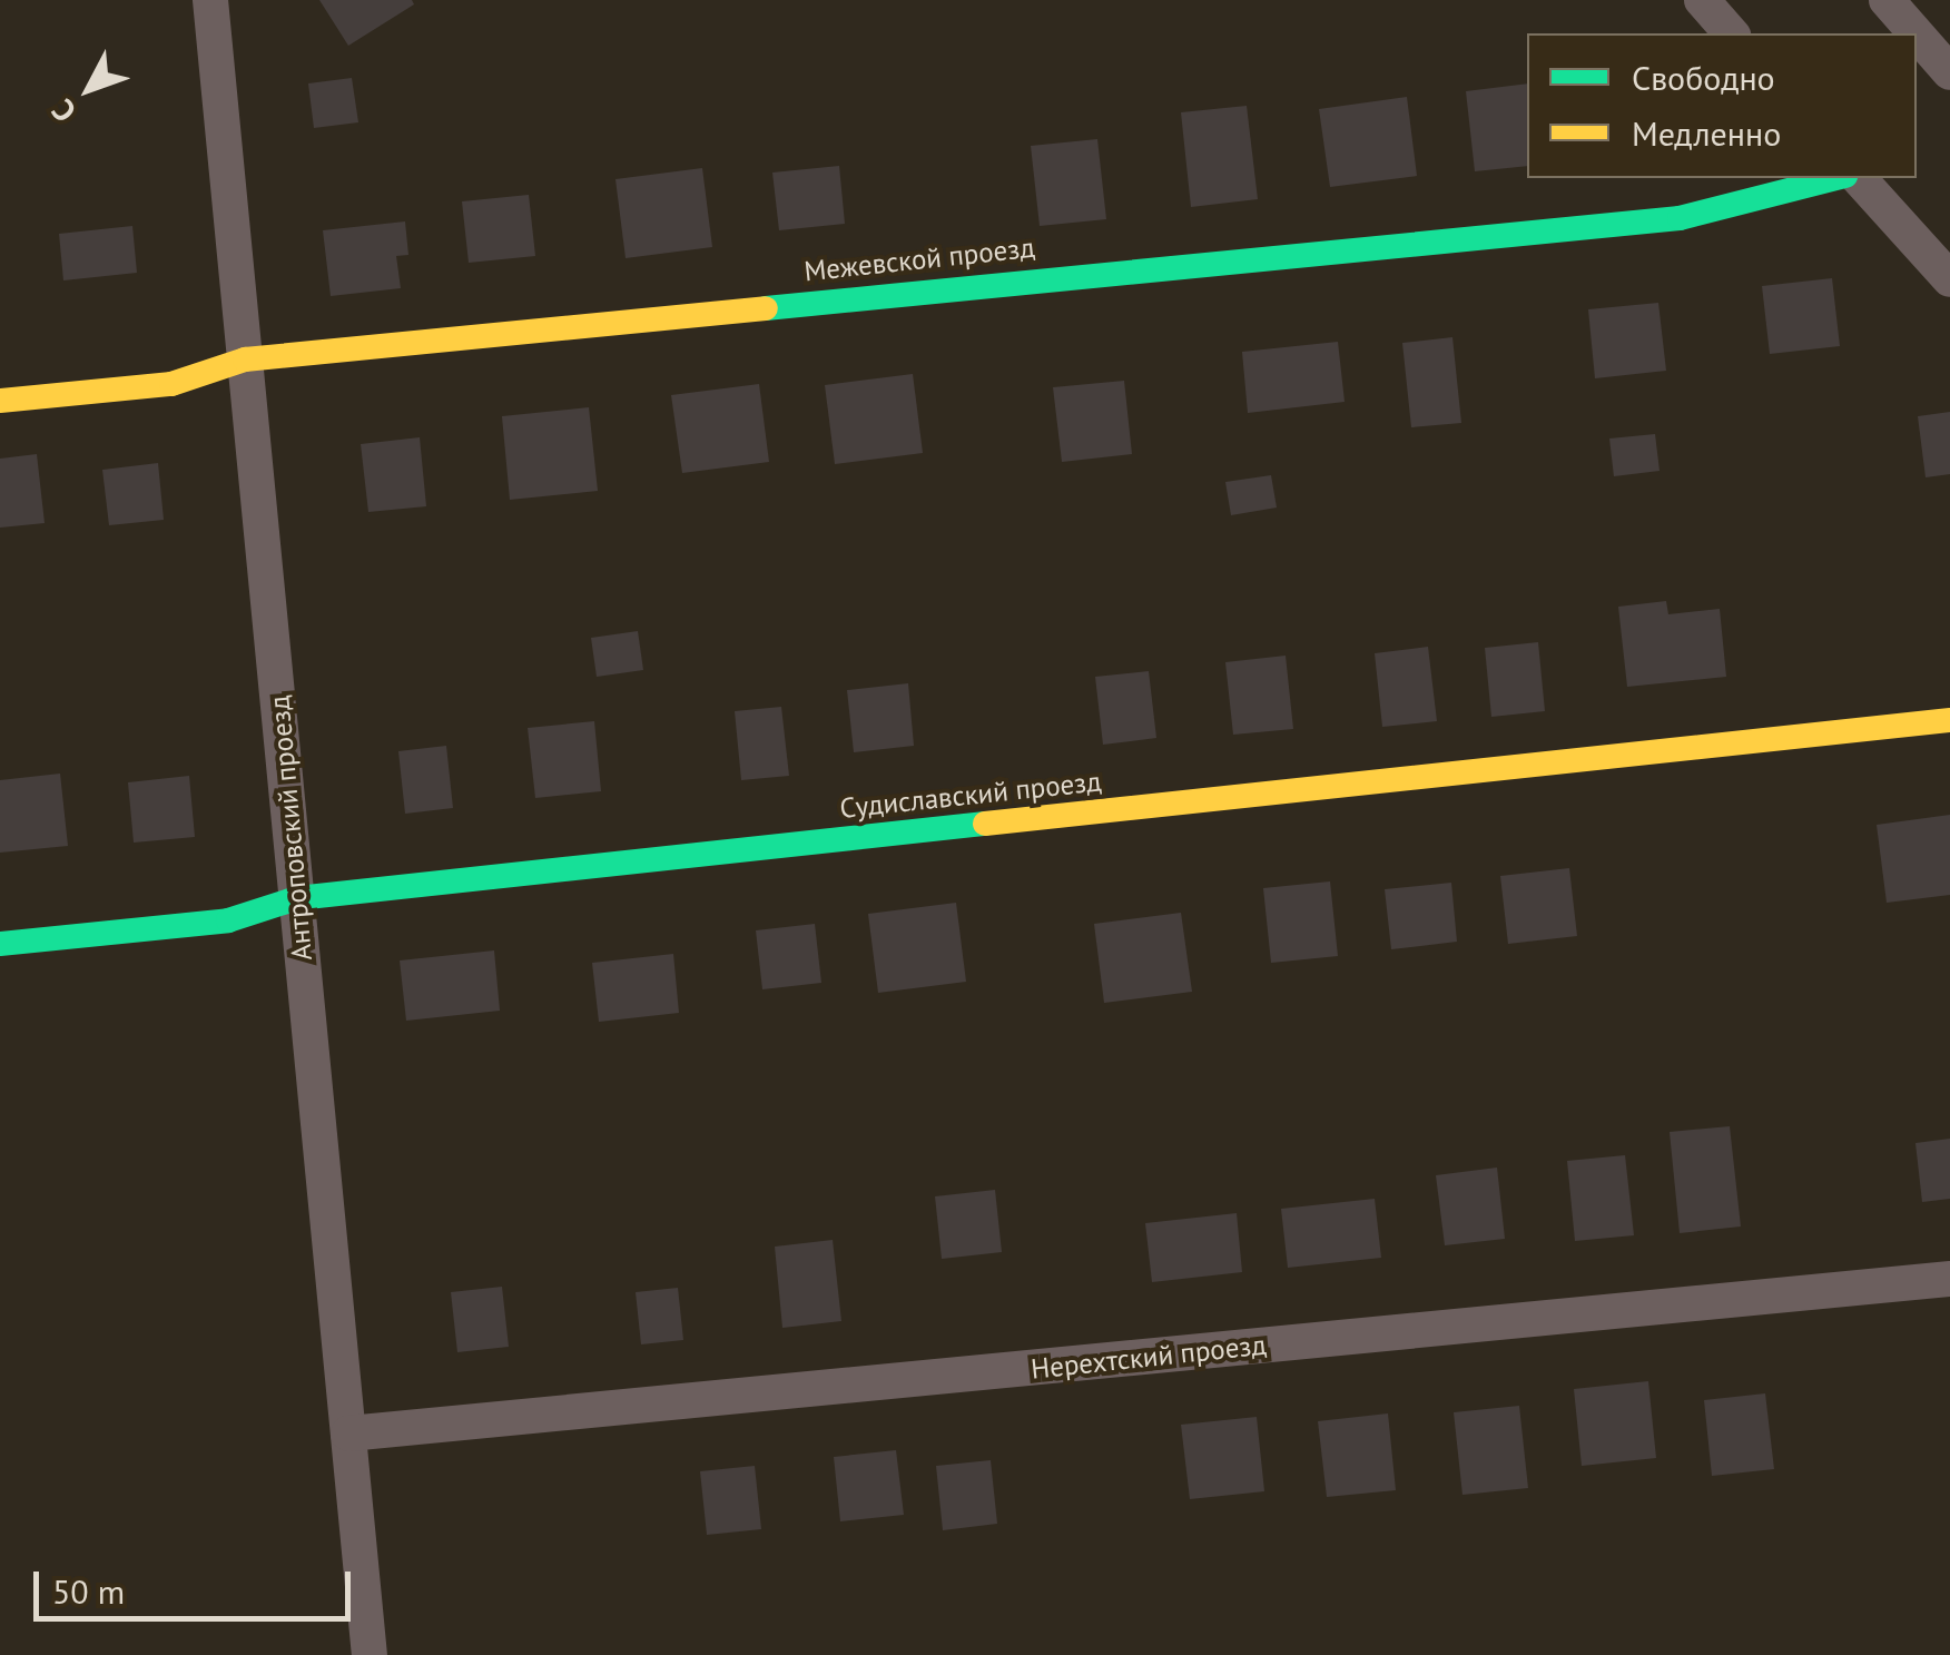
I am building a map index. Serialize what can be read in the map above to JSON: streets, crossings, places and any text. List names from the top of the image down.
{
  "streets": {
    "street": [
      "Межевской проезд",
      "Судиславский проезд",
      "Антроповский проезд",
      "Нерехтский проезд"
    ]
  },
  "crossings": [
    ["Межевской проезд", "Антроповский проезд"],
    ["Судиславский проезд", "Антроповский проезд"],
    ["Антроповский проезд", "Нерехтский проезд"]
  ],
  "legend": ["Свободно", "Медленно"],
  "scale_bar": "50 m",
  "north": "bottom left"
}
